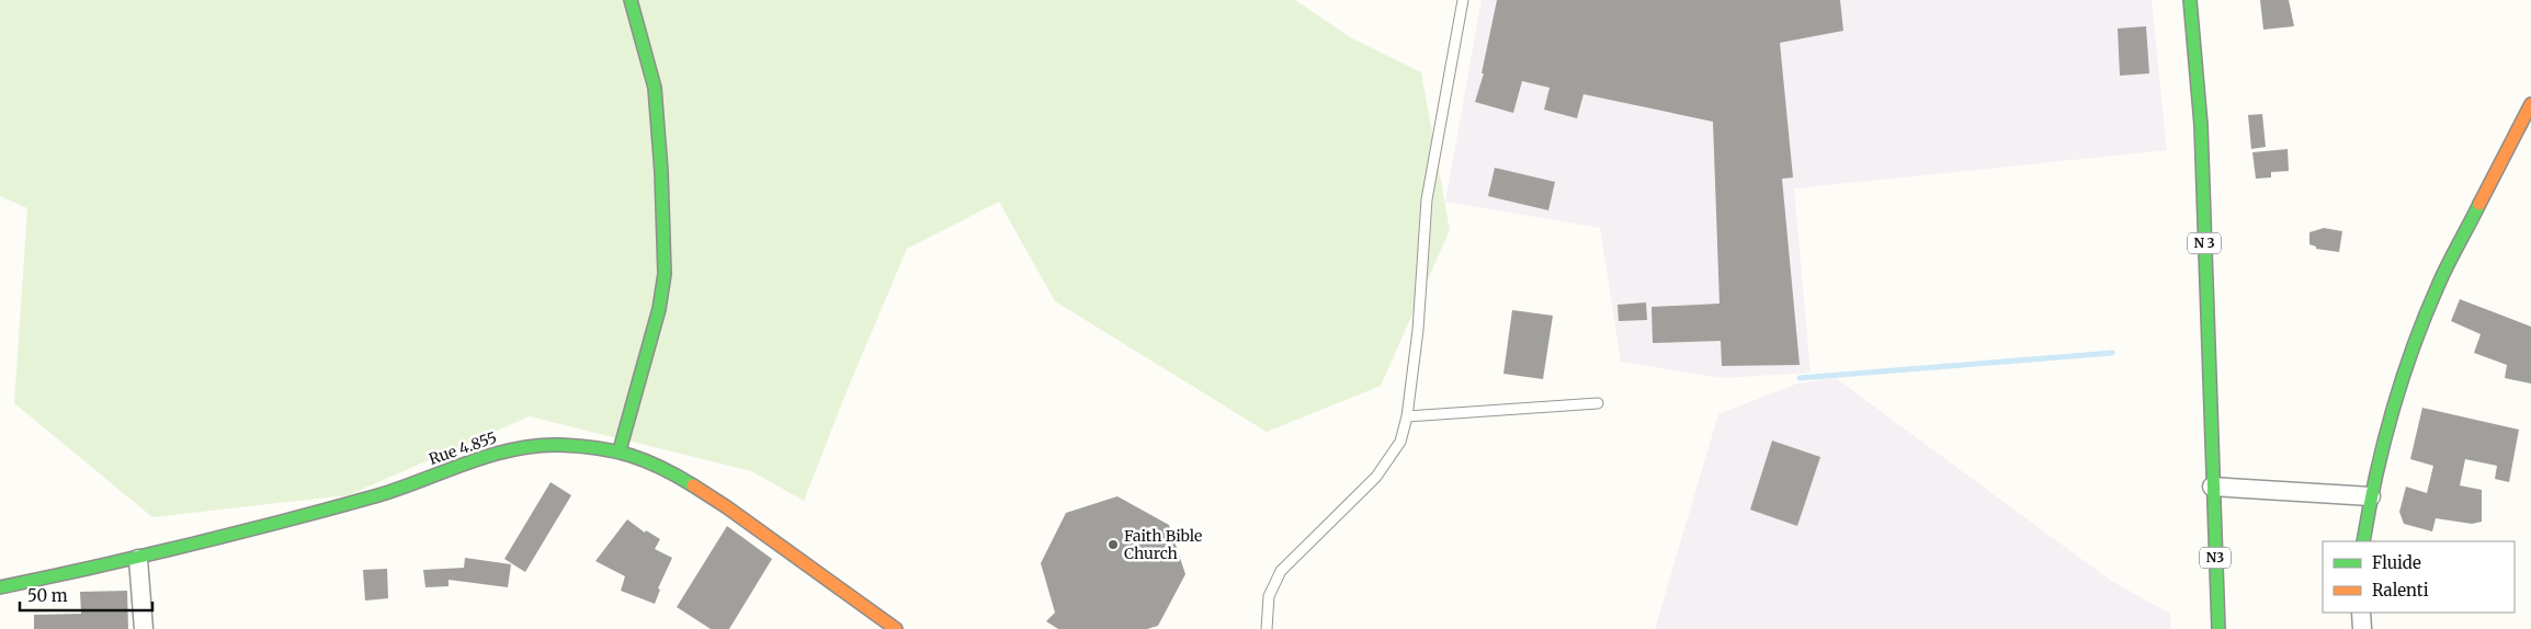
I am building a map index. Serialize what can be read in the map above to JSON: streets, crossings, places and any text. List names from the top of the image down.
{
  "streets": {
    "main road": ["N 3", "Rue 4.855", "N3"]
  },
  "crossings": [
    ["N 3", "N3"]
  ],
  "places": ["Faith Bible Church"],
  "legend": ["Fluide", "Ralenti"],
  "scale_bar": "50 m"
}
